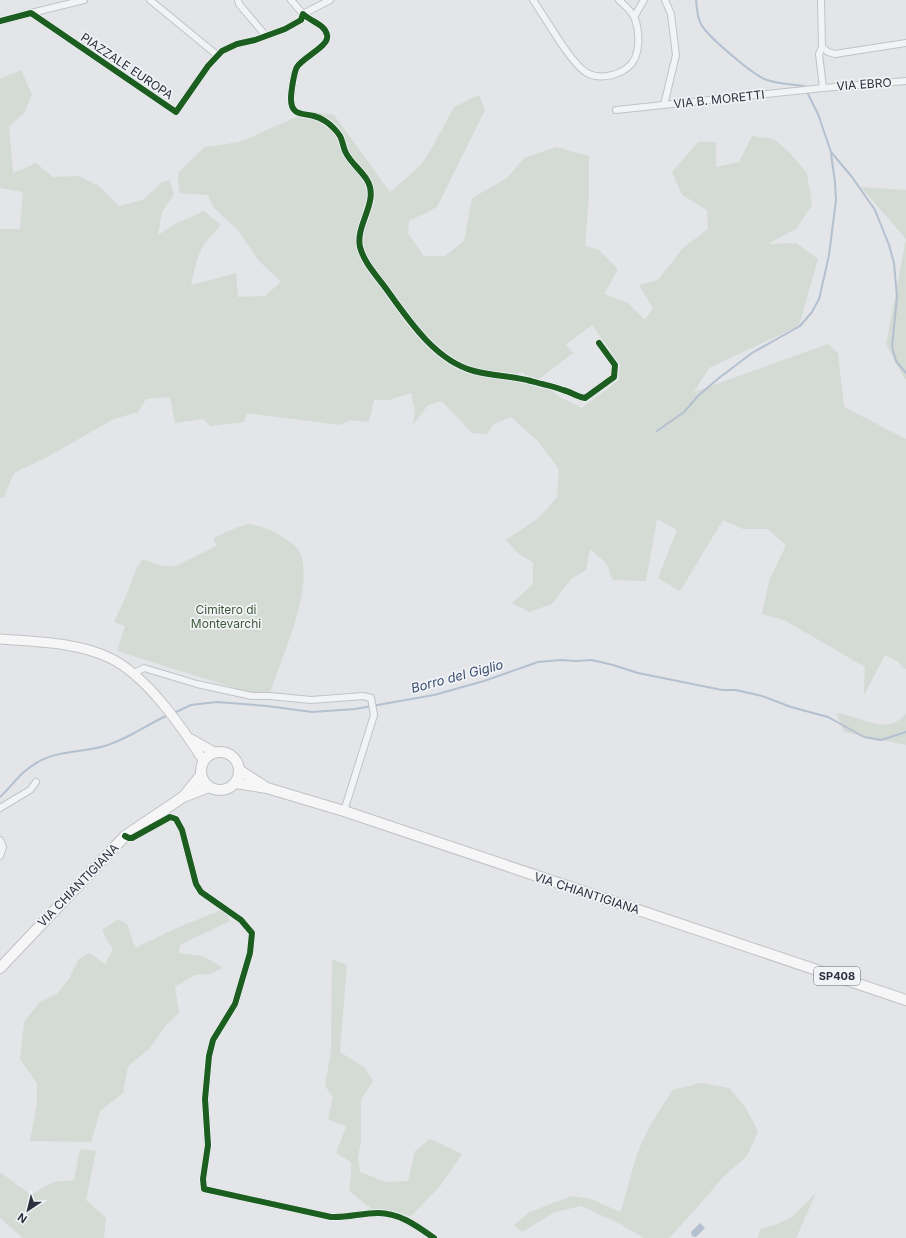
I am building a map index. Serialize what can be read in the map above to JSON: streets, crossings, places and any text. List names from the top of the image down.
{
  "streets": {
    "main road": ["VIA CHIANTIGIANA", "SP408"],
    "street": ["PIAZZALE EUROPA", "VIA EBRO", "VIA B. MORETTI"]
  },
  "crossings": [
    ["VIA EBRO", "VIA B. MORETTI"]
  ],
  "water": ["Borro del Giglio"],
  "parks": ["Cimitero di Montevarchi"],
  "north": "bottom left"
}
